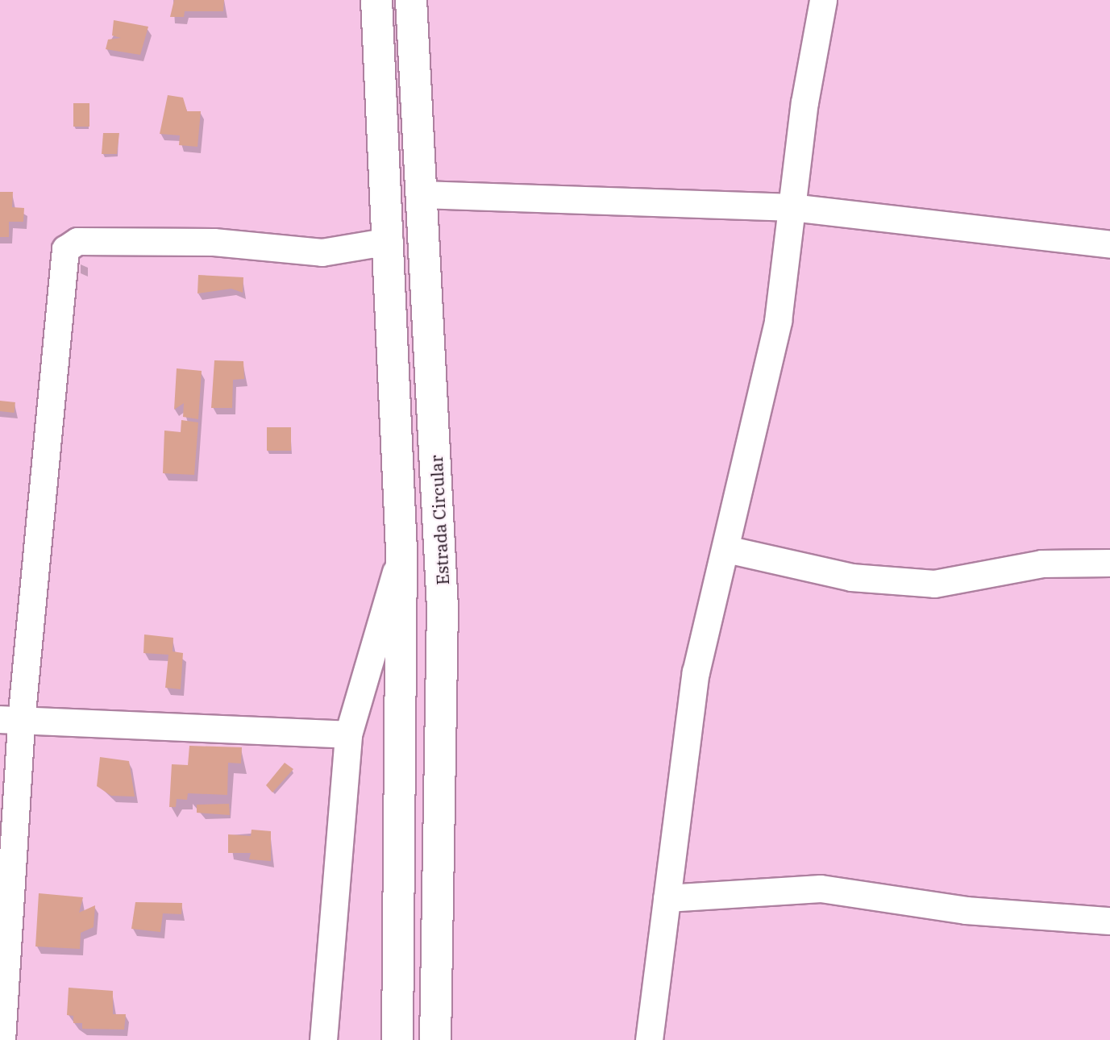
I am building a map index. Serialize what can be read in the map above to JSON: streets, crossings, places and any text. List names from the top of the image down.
{
  "streets": {
    "main road": ["Estrada Circular"]
  }
}
